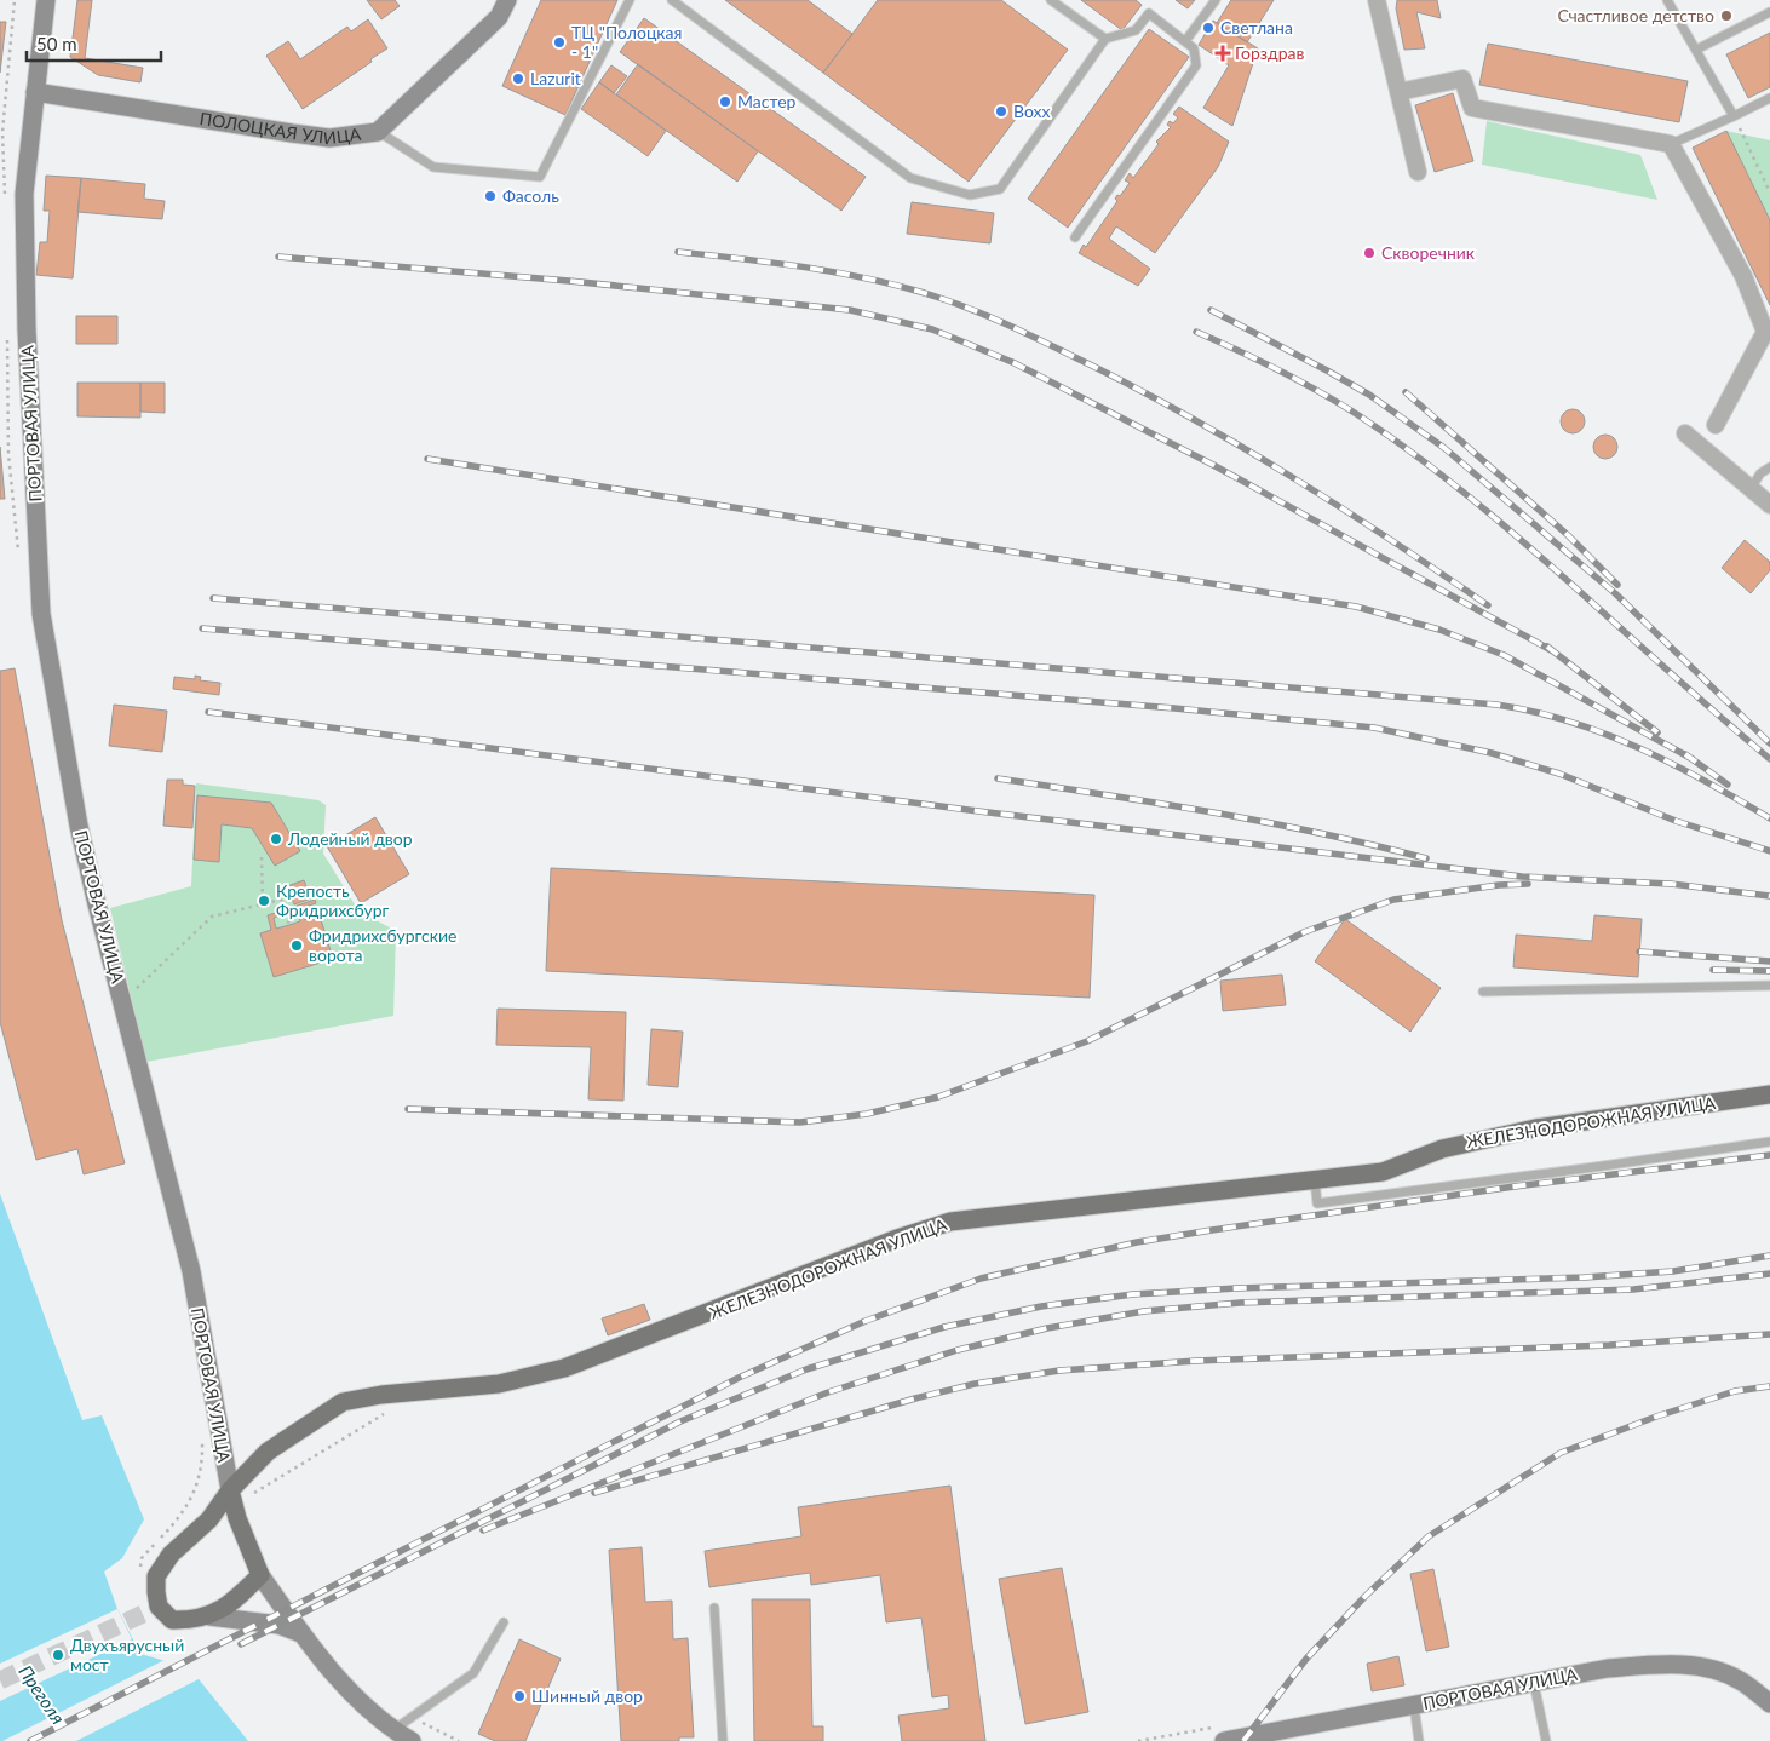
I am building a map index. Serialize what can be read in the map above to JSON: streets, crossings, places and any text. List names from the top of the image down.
{
  "streets": {
    "main road": ["ПОЛОЦКАЯ УЛИЦА", "ПОРТОВАЯ УЛИЦА", "ЖЕЛЕЗНОДОРОЖНАЯ УЛИЦА"]
  },
  "crossings": [
    ["ПОЛОЦКАЯ УЛИЦА", "ПОРТОВАЯ УЛИЦА"],
    ["ПОРТОВАЯ УЛИЦА", "ЖЕЛЕЗНОДОРОЖНАЯ УЛИЦА"]
  ],
  "water": ["Преголя"],
  "places": {
    "other": [
      "Счастливое детство",
      "Светлана",
      "ТЦ \"Полоцкая - 1\"",
      "Lazurit",
      "Мастер",
      "Boxx",
      "Фасоль",
      "Скворечник",
      "Лодейный двор",
      "Крепость Фридрихсбург",
      "Фридрихсбургские ворота",
      "Двухъярусный мост",
      "Шинный двор"
    ],
    "health": ["Горздрав"]
  },
  "scale_bar": "50 m"
}
